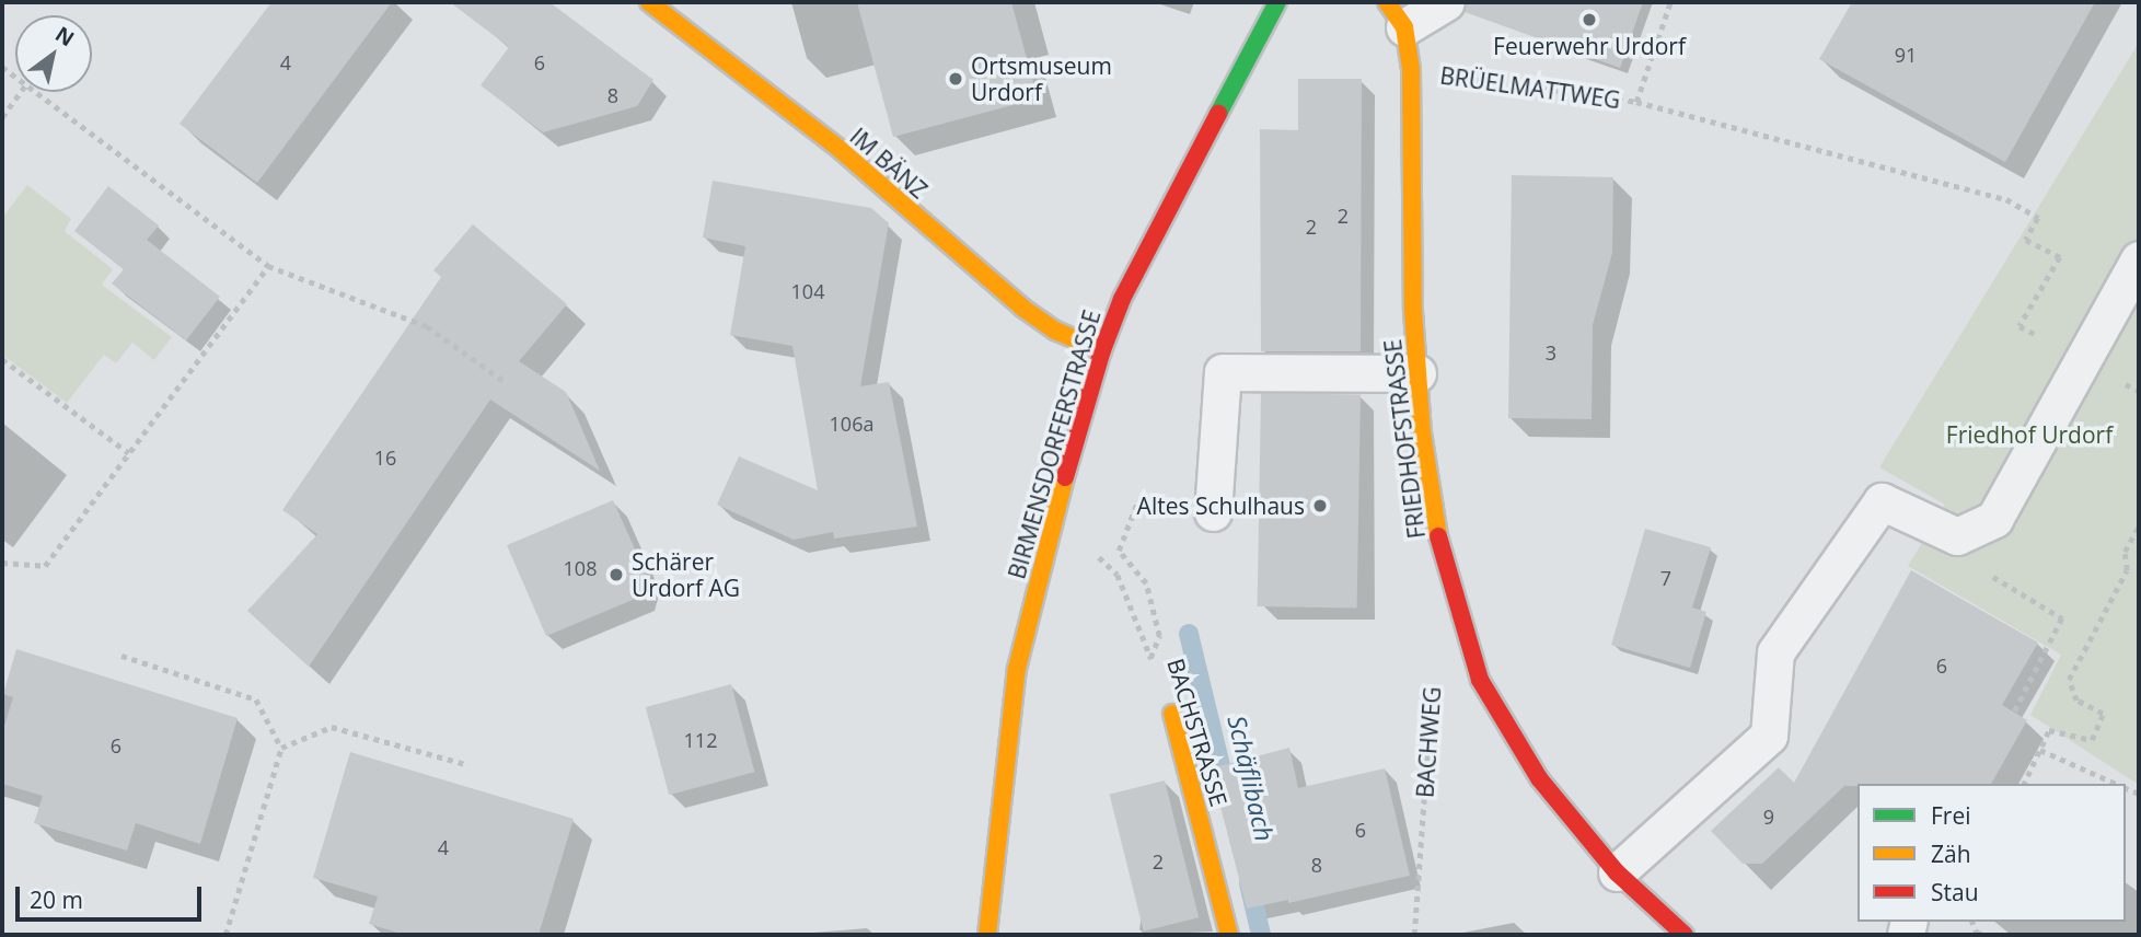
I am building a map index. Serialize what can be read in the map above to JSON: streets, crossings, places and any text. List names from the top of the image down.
{
  "streets": {
    "street": [
      "IM BÄNZ",
      "FRIEDHOFSTRASSE",
      "BIRMENSDORFERSTRASSE",
      "BACHSTRASSE"
    ],
    "path": ["BRÜELMATTWEG", "BACHWEG"]
  },
  "crossings": [
    ["BRÜELMATTWEG", "FRIEDHOFSTRASSE"],
    ["IM BÄNZ", "BIRMENSDORFERSTRASSE"]
  ],
  "water": ["Schäflibach"],
  "parks": ["Friedhof Urdorf"],
  "places": [
    "Feuerwehr Urdorf",
    "Ortsmuseum Urdorf",
    "Altes Schulhaus",
    "Schärer Urdorf AG"
  ],
  "house_numbers": [
    "91",
    "4",
    "6",
    "8",
    "2",
    "2",
    "104",
    "3",
    "106a",
    "16",
    "108",
    "7",
    "6",
    "112",
    "6",
    "9",
    "6",
    "4",
    "2",
    "8"
  ],
  "legend": ["Frei", "Zäh", "Stau"],
  "scale_bar": "20 m",
  "north": "top right"
}
